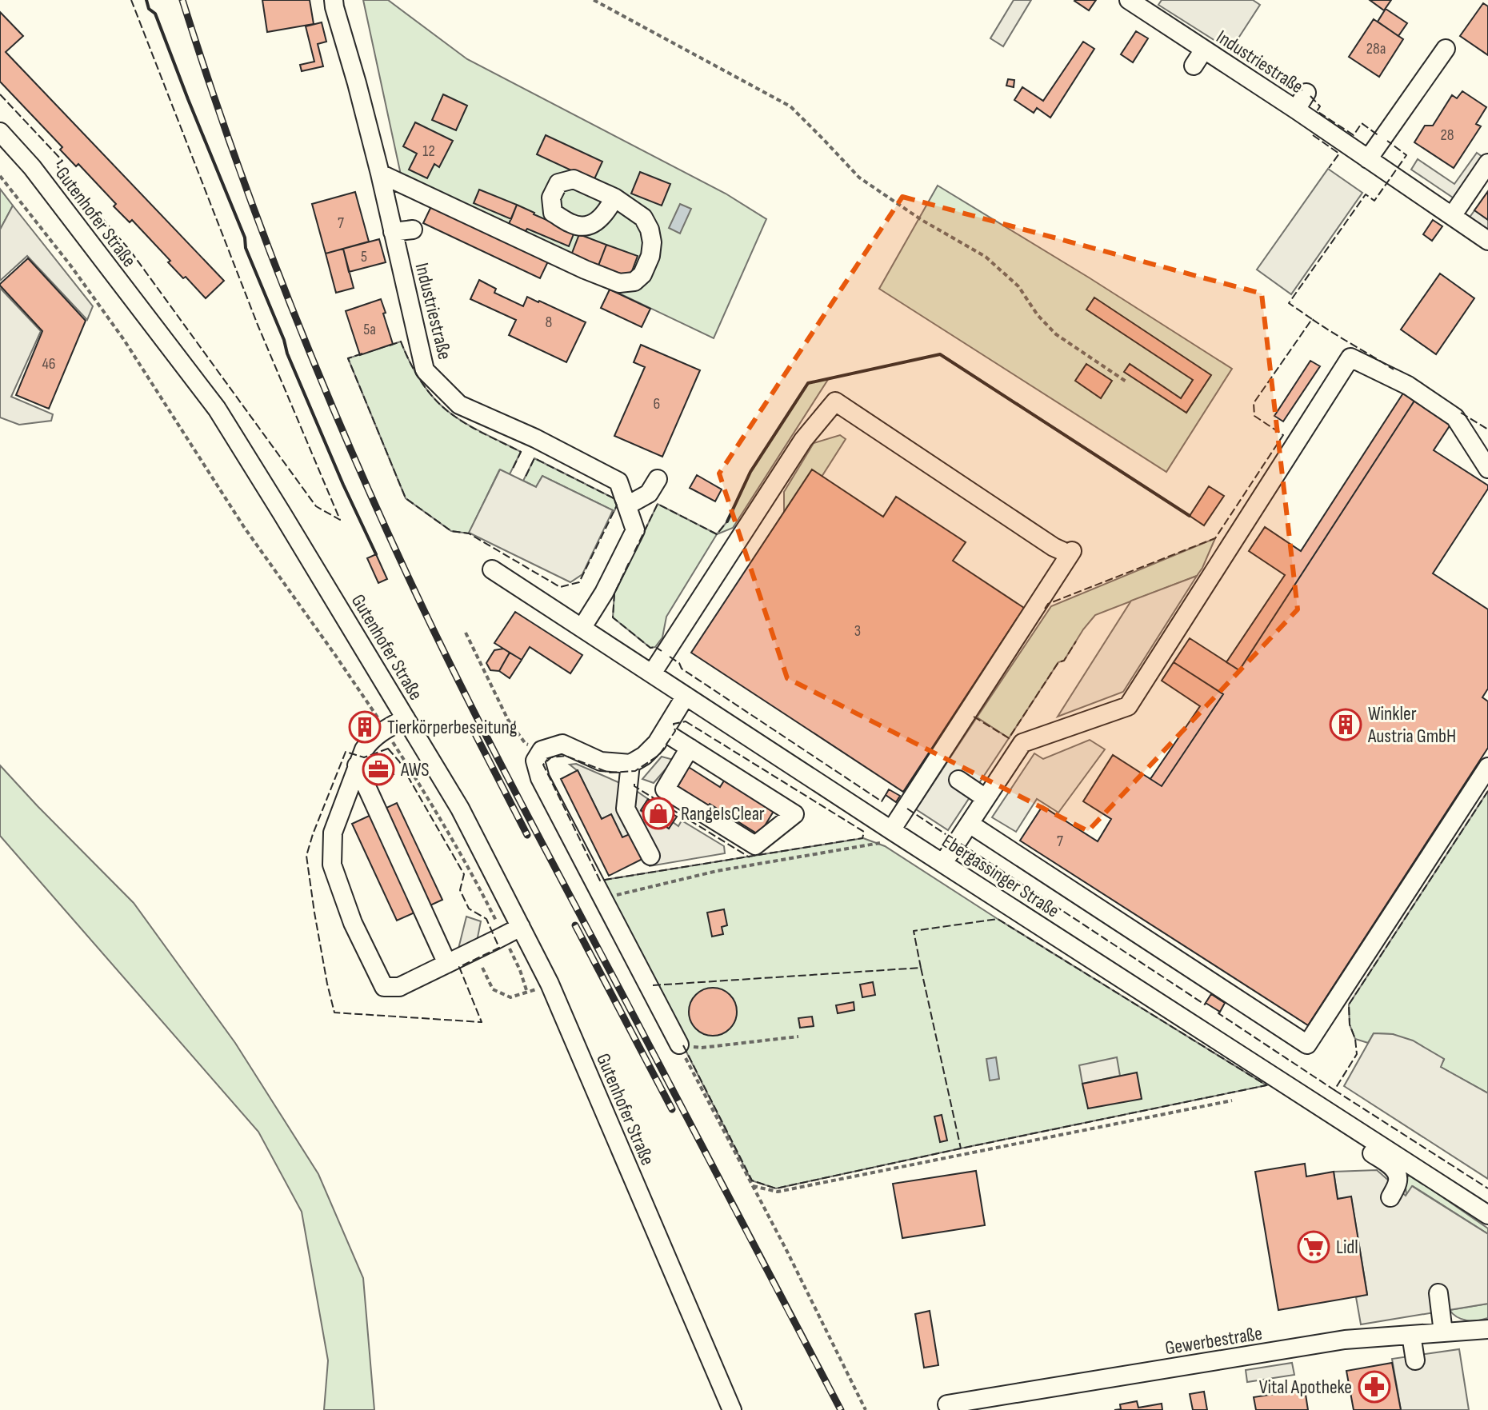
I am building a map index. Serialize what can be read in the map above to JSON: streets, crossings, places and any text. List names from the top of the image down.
{
  "streets": {
    "street": [
      "Industriestraße",
      "Gutenhofer Straße",
      "Ebergassinger Straße",
      "Gewerbestraße"
    ]
  },
  "crossings": [
    ["Industriestraße", "Ebergassinger Straße"]
  ],
  "places": {
    "building": ["Winkler Austria GmbH", "Tierkörperbeseitung"],
    "office": ["AWS"],
    "shop": ["RangeIsClear"],
    "supermarket": ["Lidl"],
    "pharmacy": ["Vital Apotheke"]
  },
  "house_numbers": [
    "28a",
    "28",
    "12",
    "7",
    "5",
    "8",
    "5a",
    "46",
    "6",
    "3",
    "7"
  ]
}
